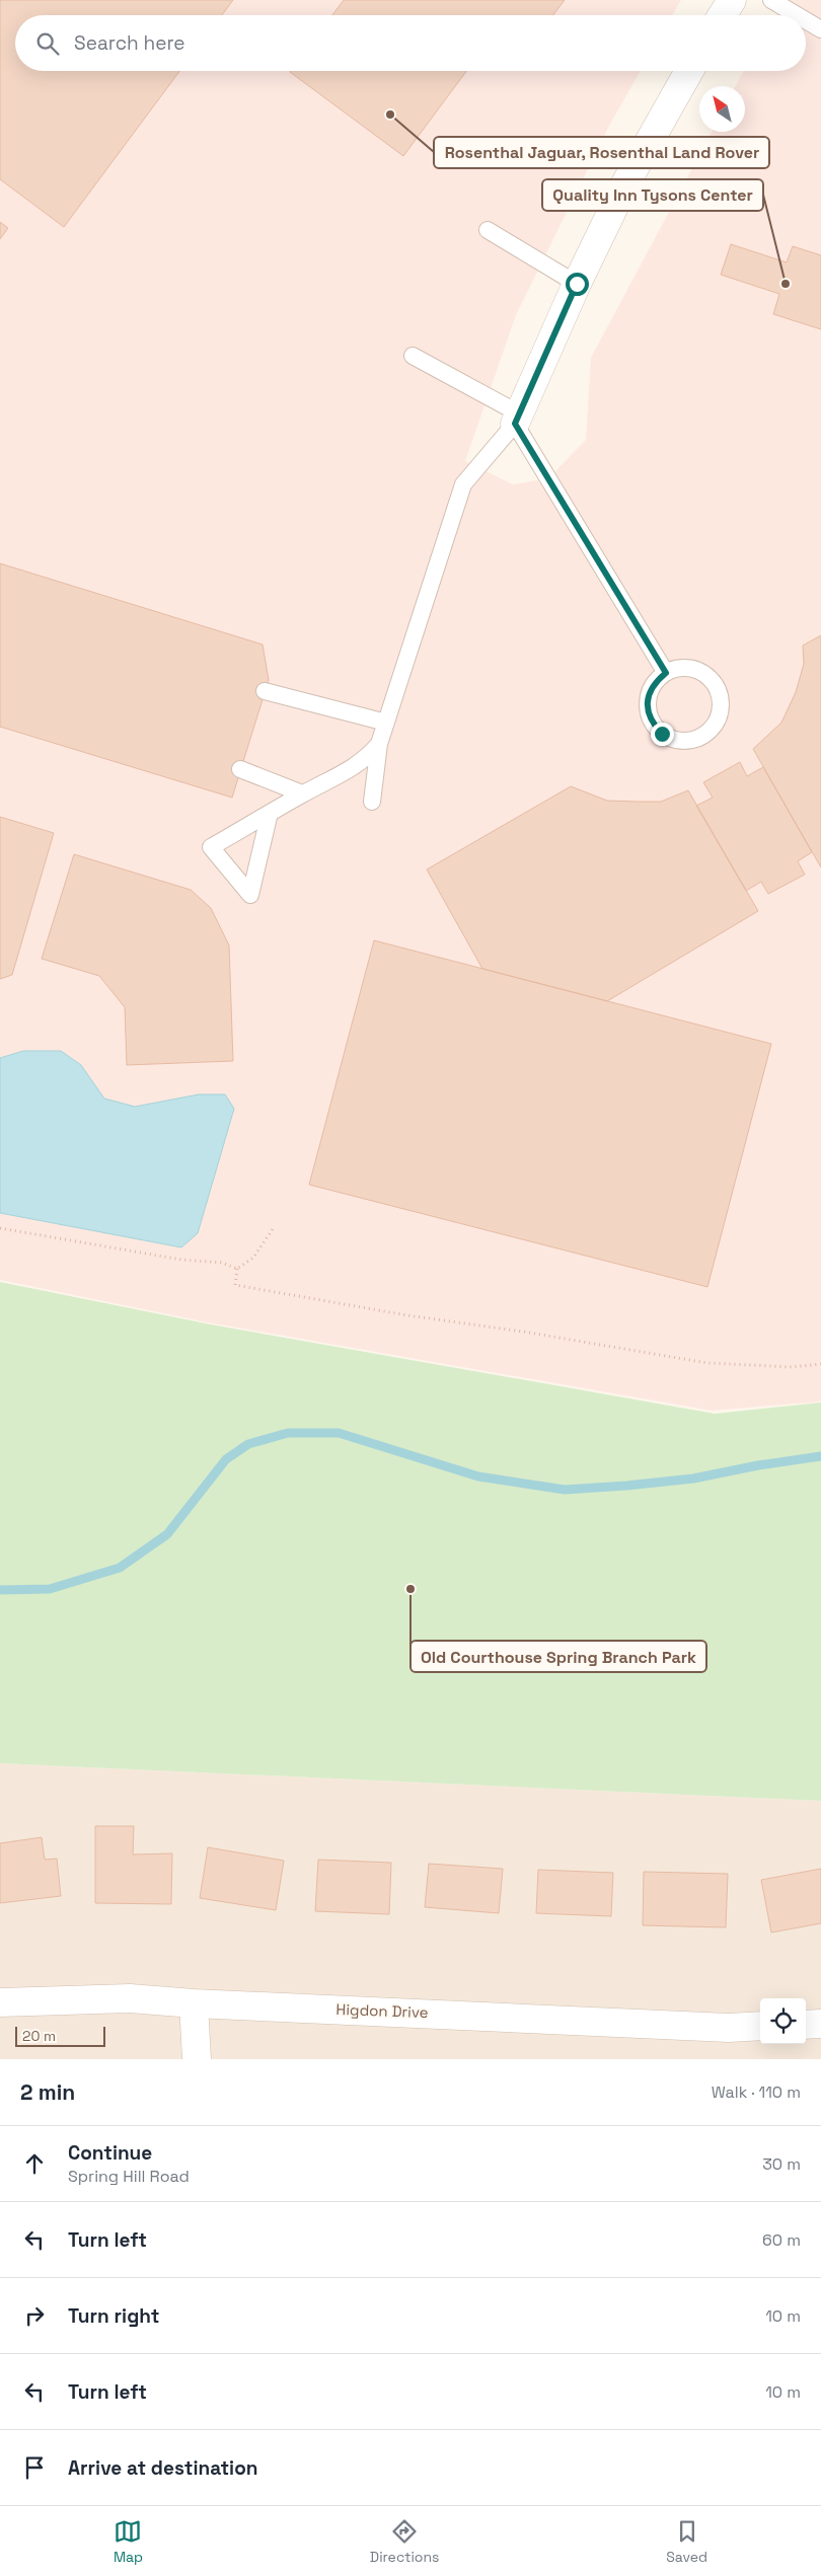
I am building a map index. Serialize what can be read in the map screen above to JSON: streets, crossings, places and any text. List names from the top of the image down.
{
  "streets": {
    "street": ["Higdon Drive"]
  },
  "places": ["Rosenthal Jaguar, Rosenthal Land Rover", "Quality Inn Tysons Center", "Old Courthouse Spring Branch Park"],
  "scale_bar": "20 m",
  "north": "top left",
  "page": {
    "search": "Search here",
    "scale": "20 m",
    "heading": ["2 min", "Walk · 110 m"],
    "list": [
      ["Continue", "Spring Hill Road", "30 m"],
      ["Turn left", "60 m"],
      ["Turn right", "10 m"],
      ["Turn left", "10 m"],
      "Arrive at destination"
    ],
    "nav": ["Map", "Directions", "Saved"]
  }
}
